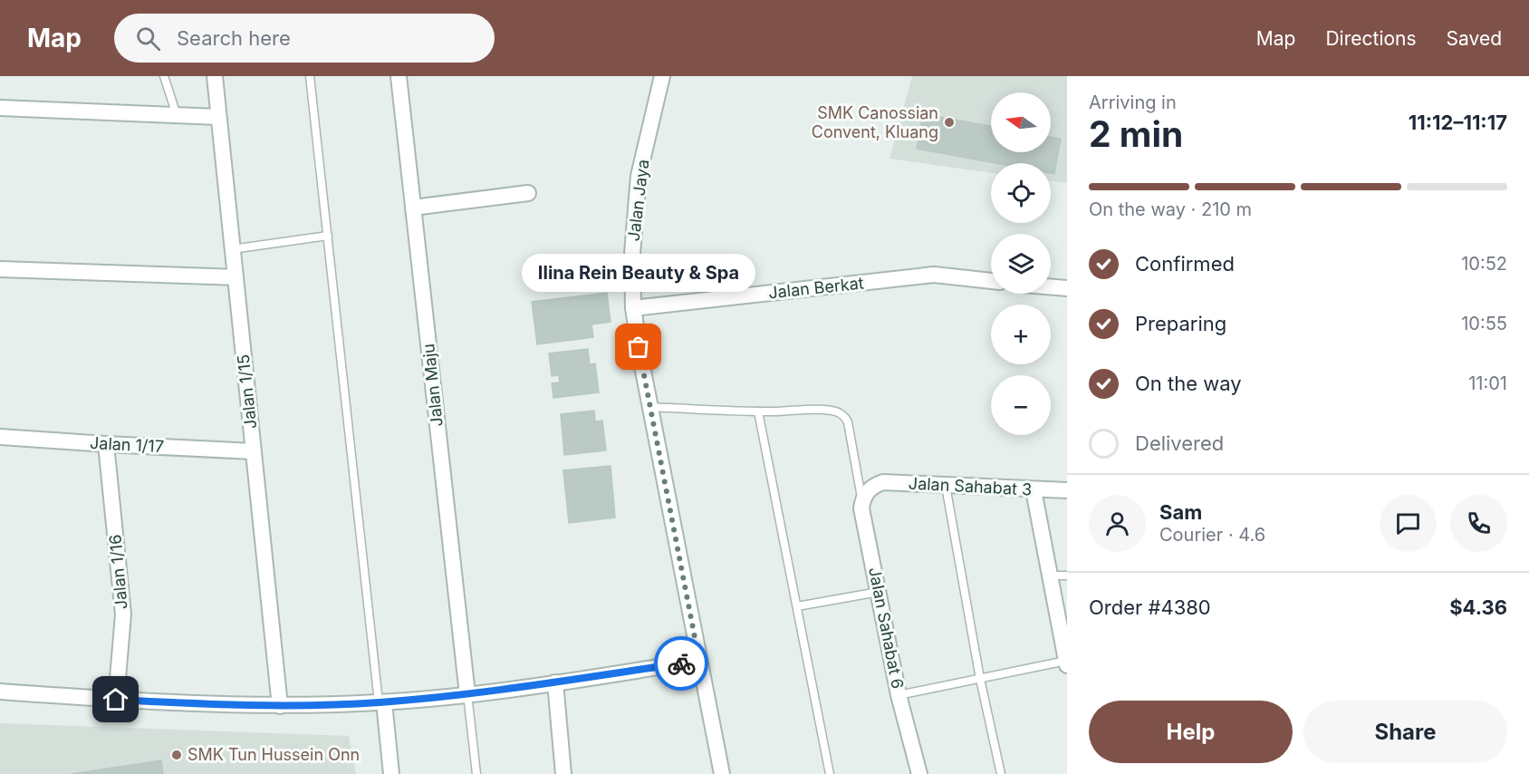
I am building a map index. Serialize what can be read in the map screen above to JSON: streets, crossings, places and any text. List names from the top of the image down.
{
  "streets": {
    "street": [
      "Jalan Jaya",
      "Jalan Berkat",
      "Jalan Maju",
      "Jalan 1/15",
      "Jalan 1/17",
      "Jalan Sahabat 3",
      "Jalan 1/16",
      "Jalan Sahabat 6"
    ]
  },
  "crossings": [
    ["Jalan Jaya", "Jalan Berkat"],
    ["Jalan 1/15", "Jalan 1/17"],
    ["Jalan 1/17", "Jalan 1/16"],
    ["Jalan Sahabat 3", "Jalan Sahabat 6"]
  ],
  "places": ["SMK Canossian Convent, Kluang", "Ilina Rein Beauty & Spa", "SMK Tun Hussein Onn"],
  "north": "left",
  "page": {
    "header": "Map",
    "search": "Search here",
    "nav": ["Map", "Directions", "Saved"],
    "heading": ["2 min", "Arriving in", "11:12–11:17"],
    "panel": [
      "Sam",
      "Courier · 4.6",
      "Order #4380",
      "$4.36"
    ],
    "map_buttons": ["+", "−"],
    "bar": "On the way · 210 m",
    "list": [
      ["Confirmed", "10:52"],
      ["Preparing", "10:55"],
      ["On the way", "11:01"],
      "Delivered"
    ],
    "bubble": "Ilina Rein Beauty & Spa",
    "buttons": ["Help", "Share"]
  }
}
